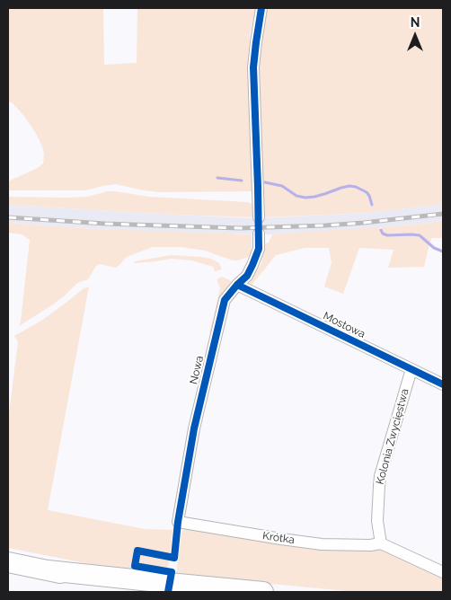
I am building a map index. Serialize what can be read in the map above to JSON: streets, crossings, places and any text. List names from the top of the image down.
{
  "streets": {
    "street": [
      "Mostowa",
      "Nowa",
      "Kolonia Zwycięstwa",
      "Krótka"
    ]
  },
  "crossings": [
    ["Mostowa", "Nowa"],
    ["Mostowa", "Kolonia Zwycięstwa"],
    ["Nowa", "Krótka"],
    ["Kolonia Zwycięstwa", "Krótka"]
  ],
  "north": "top"
}
